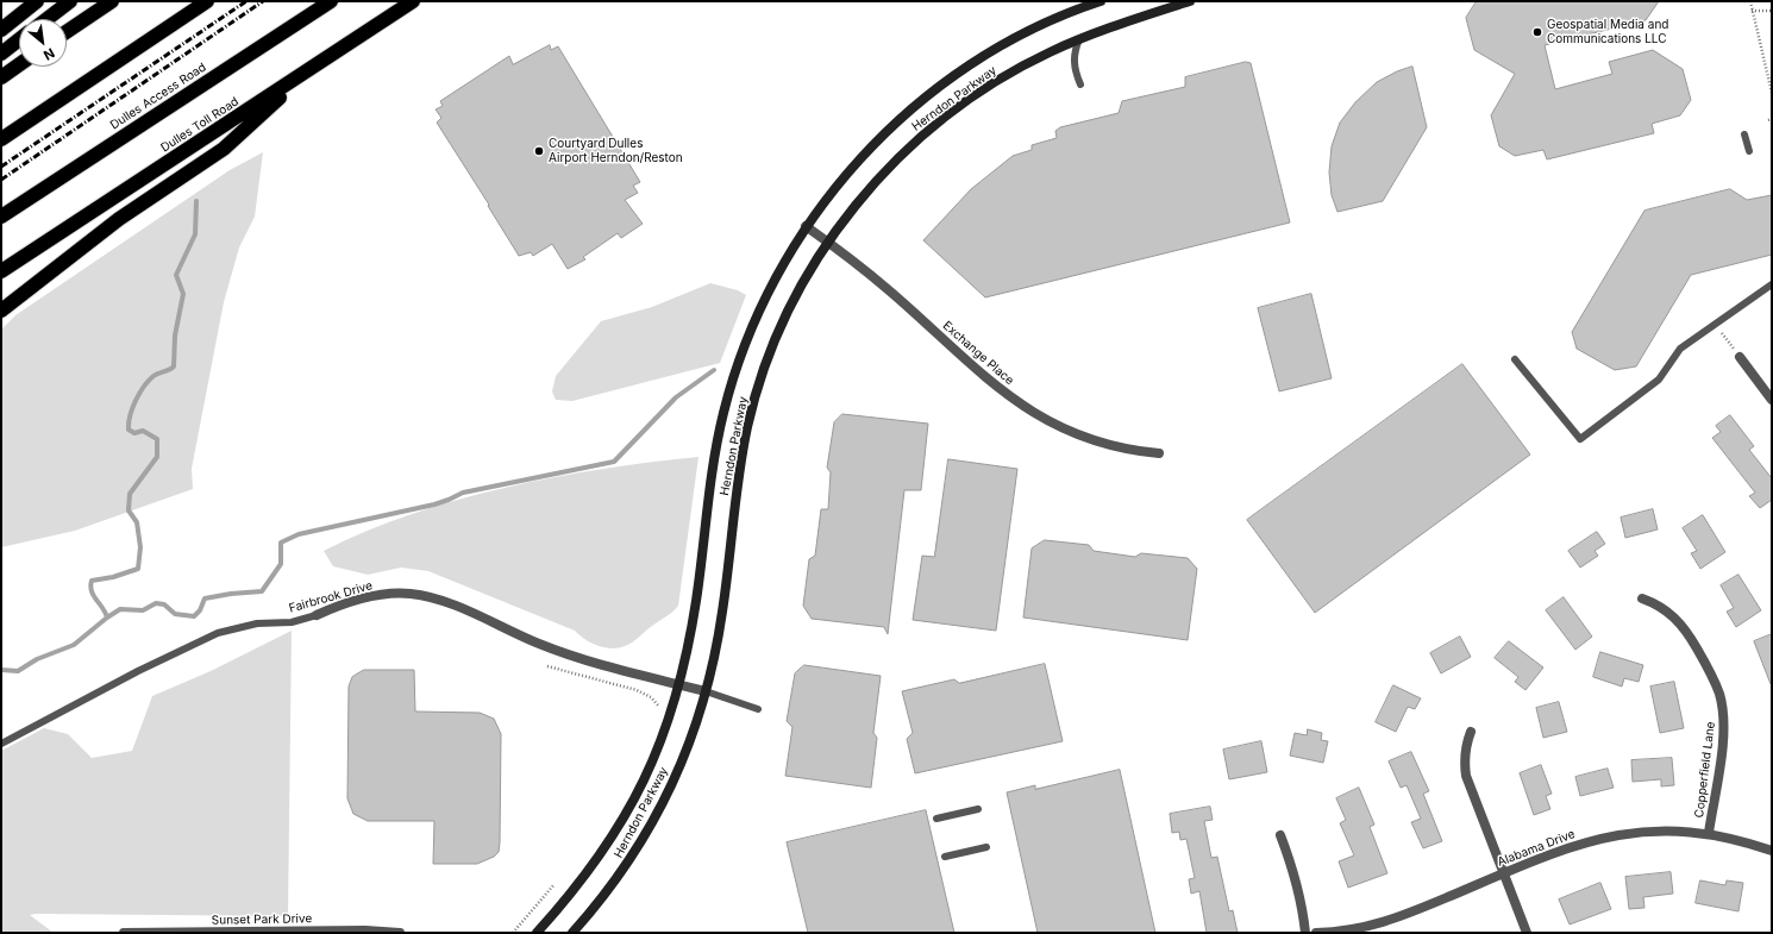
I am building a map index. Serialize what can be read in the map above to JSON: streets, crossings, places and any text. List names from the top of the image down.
{
  "streets": {
    "highway": ["Dulles Access Road", "Dulles Toll Road"],
    "main road": ["Herndon Parkway"],
    "street": [
      "Exchange Place",
      "Fairbrook Drive",
      "Copperfield Lane",
      "Alabama Drive",
      "Sunset Park Drive"
    ]
  },
  "crossings": [
    ["Herndon Parkway", "Exchange Place"],
    ["Herndon Parkway", "Fairbrook Drive"],
    ["Copperfield Lane", "Alabama Drive"]
  ],
  "places": ["Geospatial Media and Communications LLC", "Courtyard Dulles Airport Herndon/Reston"],
  "north": "bottom right"
}
